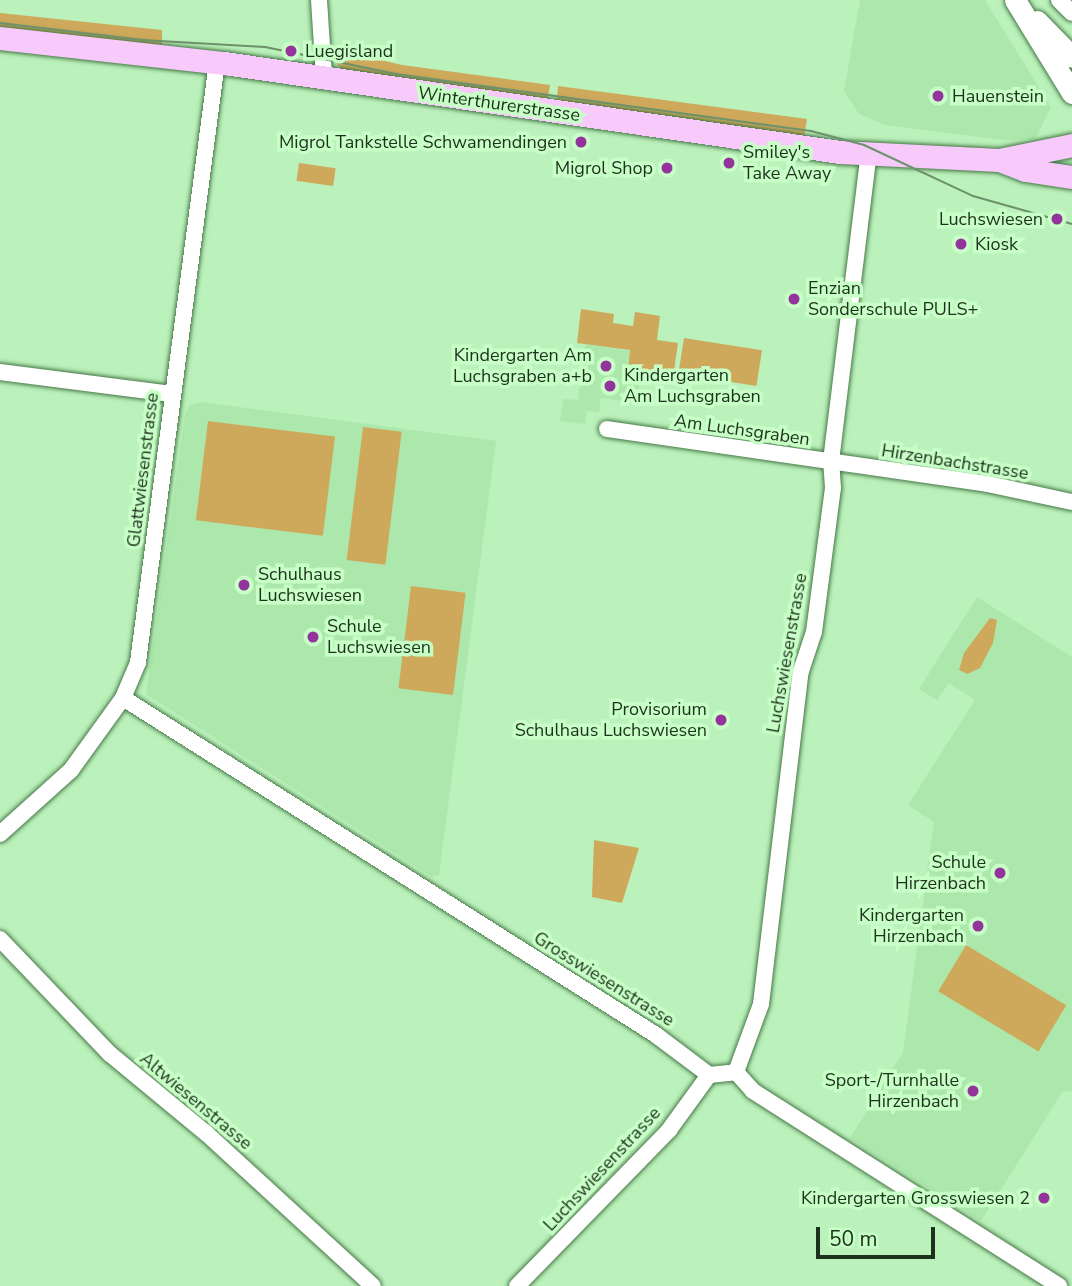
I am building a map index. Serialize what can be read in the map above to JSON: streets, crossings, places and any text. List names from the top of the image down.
{
  "streets": {
    "main road": ["Winterthurerstrasse"],
    "street": [
      "Am Luchsgraben",
      "Hirzenbachstrasse",
      "Glattwiesenstrasse",
      "Luchswiesenstrasse",
      "Grosswiesenstrasse",
      "Altwiesenstrasse"
    ]
  },
  "crossings": [
    ["Winterthurerstrasse", "Glattwiesenstrasse"],
    ["Winterthurerstrasse", "Luchswiesenstrasse"],
    ["Am Luchsgraben", "Hirzenbachstrasse"],
    ["Am Luchsgraben", "Luchswiesenstrasse"],
    ["Hirzenbachstrasse", "Luchswiesenstrasse"],
    ["Glattwiesenstrasse", "Grosswiesenstrasse"],
    ["Luchswiesenstrasse", "Grosswiesenstrasse"]
  ],
  "places": [
    "Luegisland",
    "Hauenstein",
    "Migrol Tankstelle Schwamendingen",
    "Smiley's Take Away",
    "Migrol Shop",
    "Luchswiesen",
    "Kiosk",
    "Enzian Sonderschule PULS+",
    "Kindergarten Am Luchsgraben a+b",
    "Kindergarten Am Luchsgraben",
    "Schulhaus Luchswiesen",
    "Schule Luchswiesen",
    "Provisorium Schulhaus Luchswiesen",
    "Schule Hirzenbach",
    "Kindergarten Hirzenbach",
    "Sport-/Turnhalle Hirzenbach",
    "Kindergarten Grosswiesen 2"
  ],
  "scale_bar": "50 m"
}
